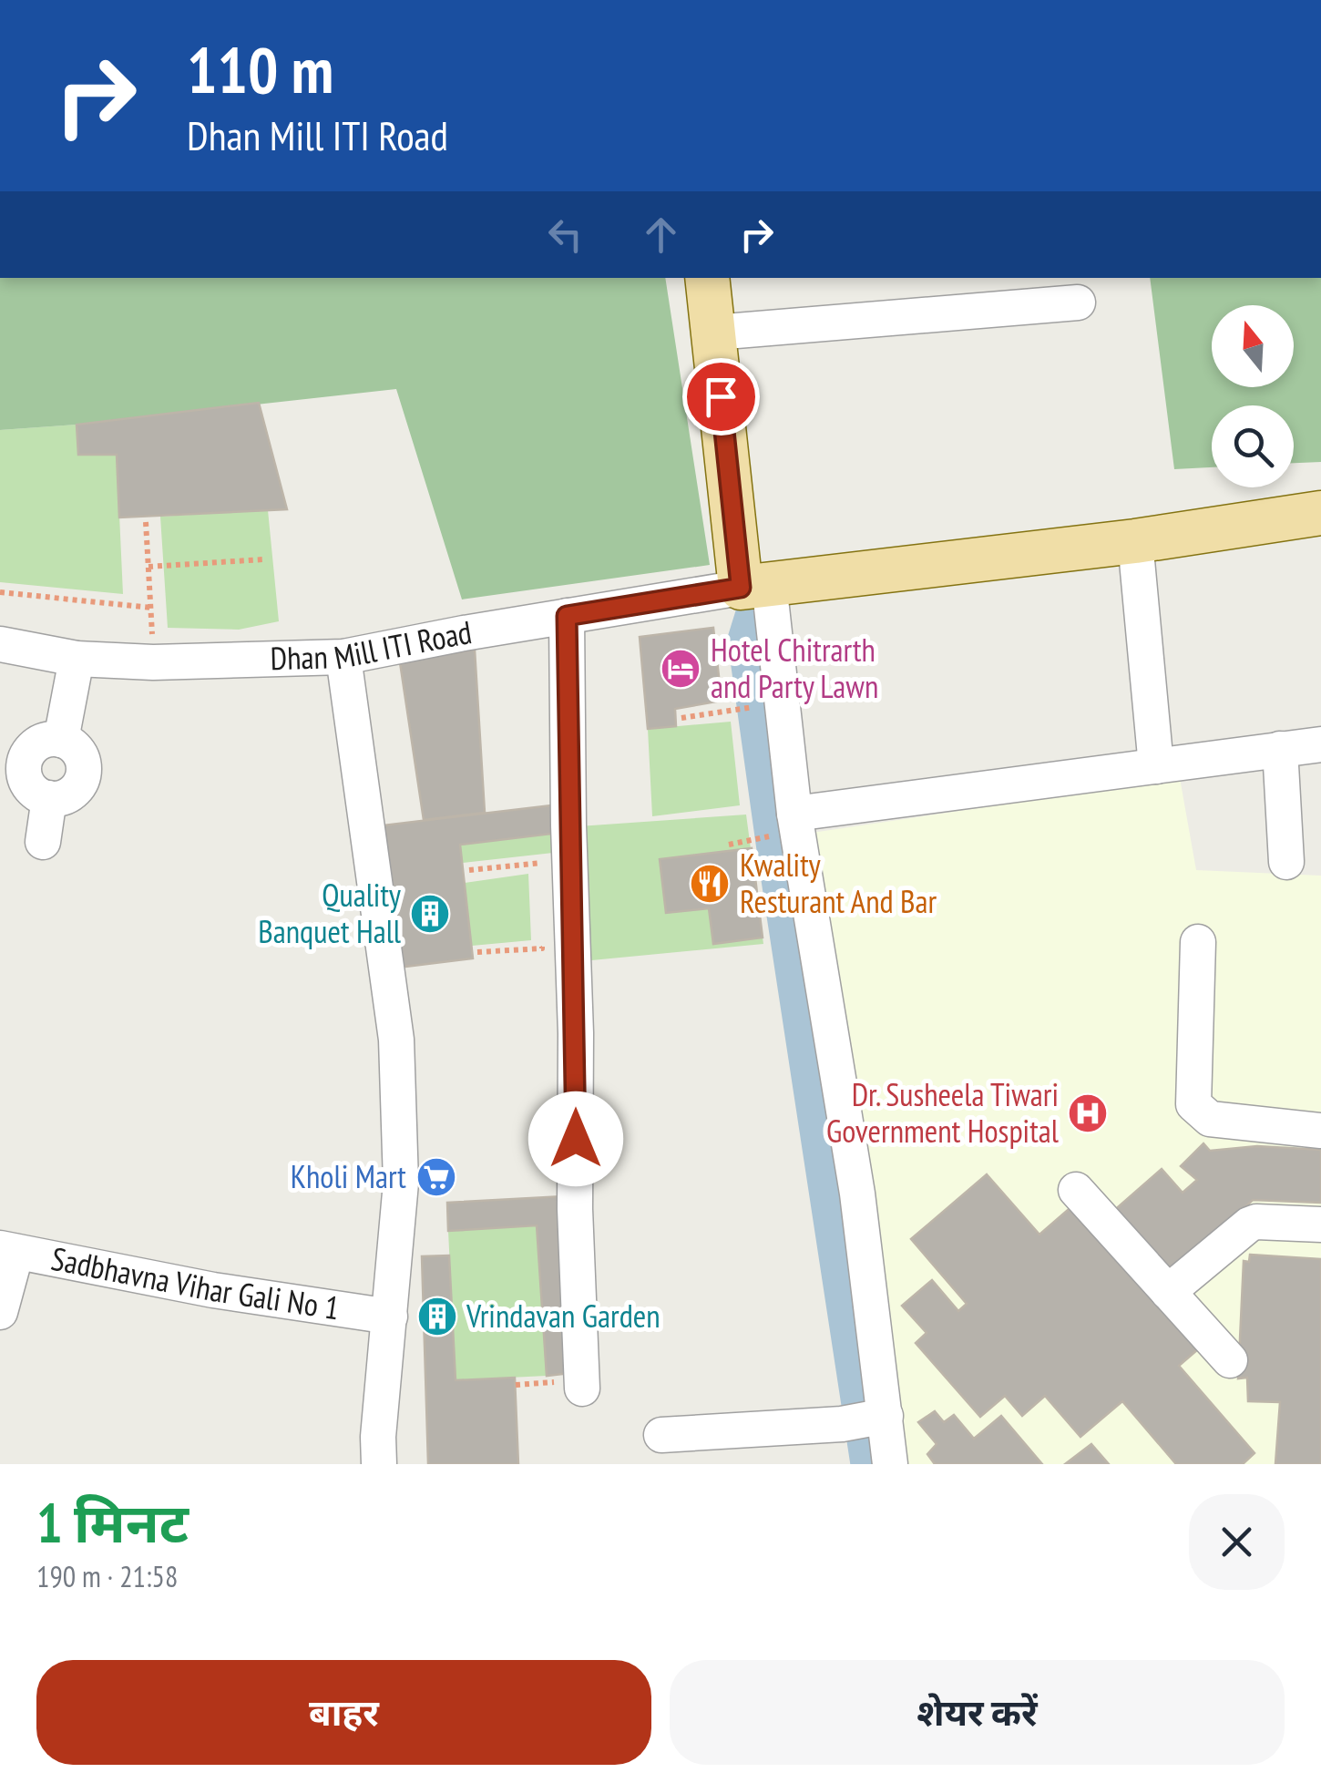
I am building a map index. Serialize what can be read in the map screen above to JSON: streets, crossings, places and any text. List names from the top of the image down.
{
  "streets": {
    "street": ["Dhan Mill ITI Road", "Sadbhavna Vihar Gali No 1"]
  },
  "places": {
    "hotel": ["Hotel Chitrarth and Party Lawn"],
    "restaurant": ["Kwality Resturant And Bar"],
    "building": ["Quality Banquet Hall", "Vrindavan Garden"],
    "hospital": ["Dr. Susheela Tiwari Government Hospital"],
    "supermarket": ["Kholi Mart"]
  },
  "north": "top",
  "page": {
    "turn": ["110 m", "Dhan Mill ITI Road"],
    "heading": ["1 मिनट", "190 m · 21:58"],
    "buttons": ["बाहर", "शेयर करें"]
  }
}
